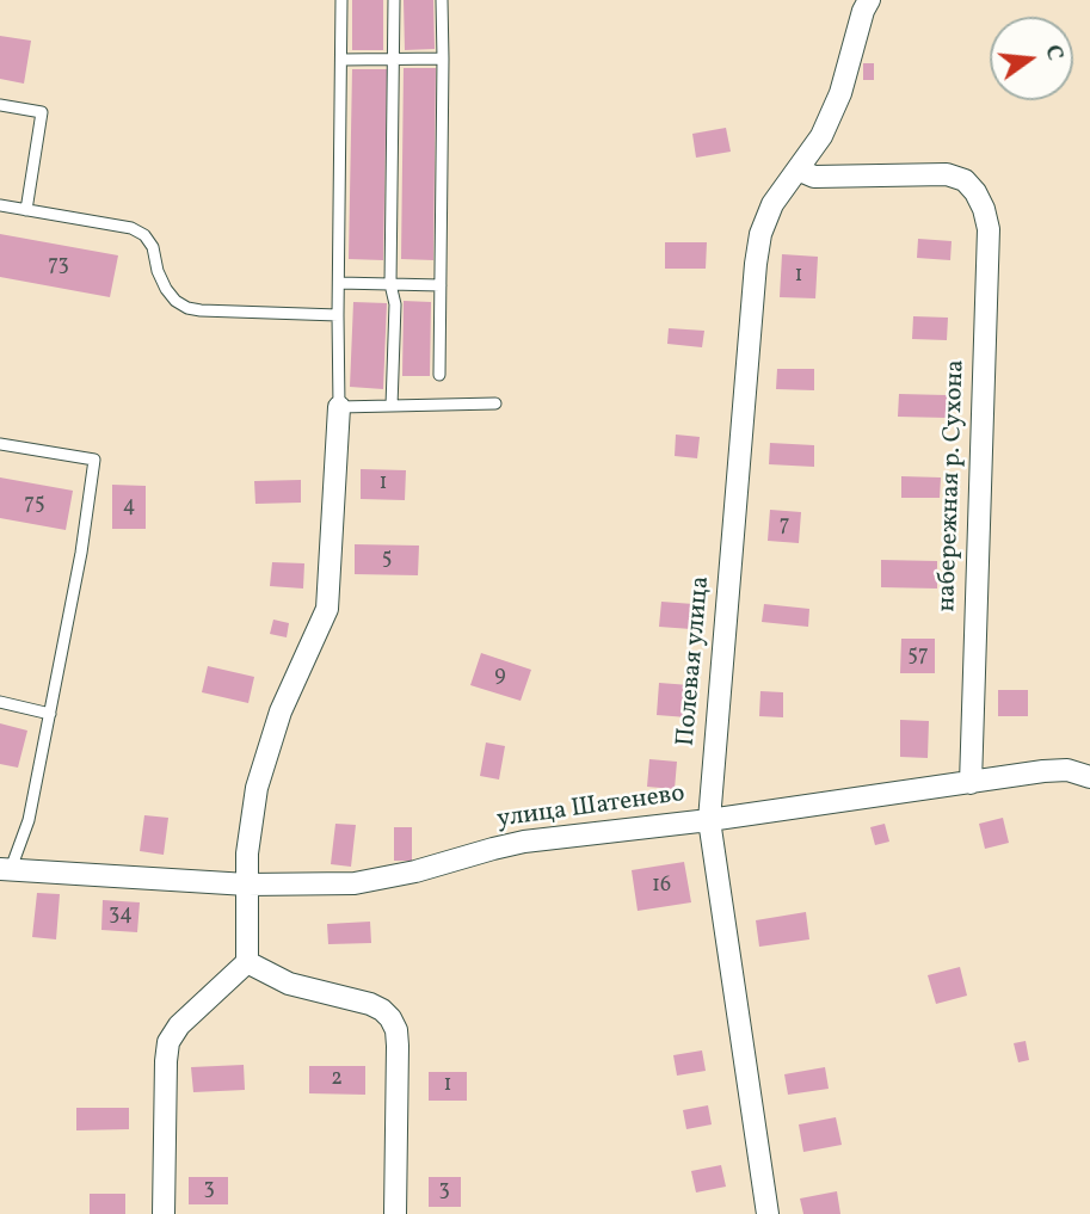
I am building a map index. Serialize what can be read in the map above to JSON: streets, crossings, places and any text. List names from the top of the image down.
{
  "streets": {
    "street": ["набережная р. Сухона", "Полевая улица", "улица Шатенево"]
  },
  "crossings": [
    ["набережная р. Сухона", "Полевая улица"],
    ["набережная р. Сухона", "улица Шатенево"],
    ["Полевая улица", "улица Шатенево"]
  ],
  "house_numbers": [
    "73",
    "1",
    "1",
    "75",
    "4",
    "7",
    "5",
    "57",
    "9",
    "16",
    "34",
    "2",
    "1",
    "3",
    "3"
  ],
  "north": "right"
}
